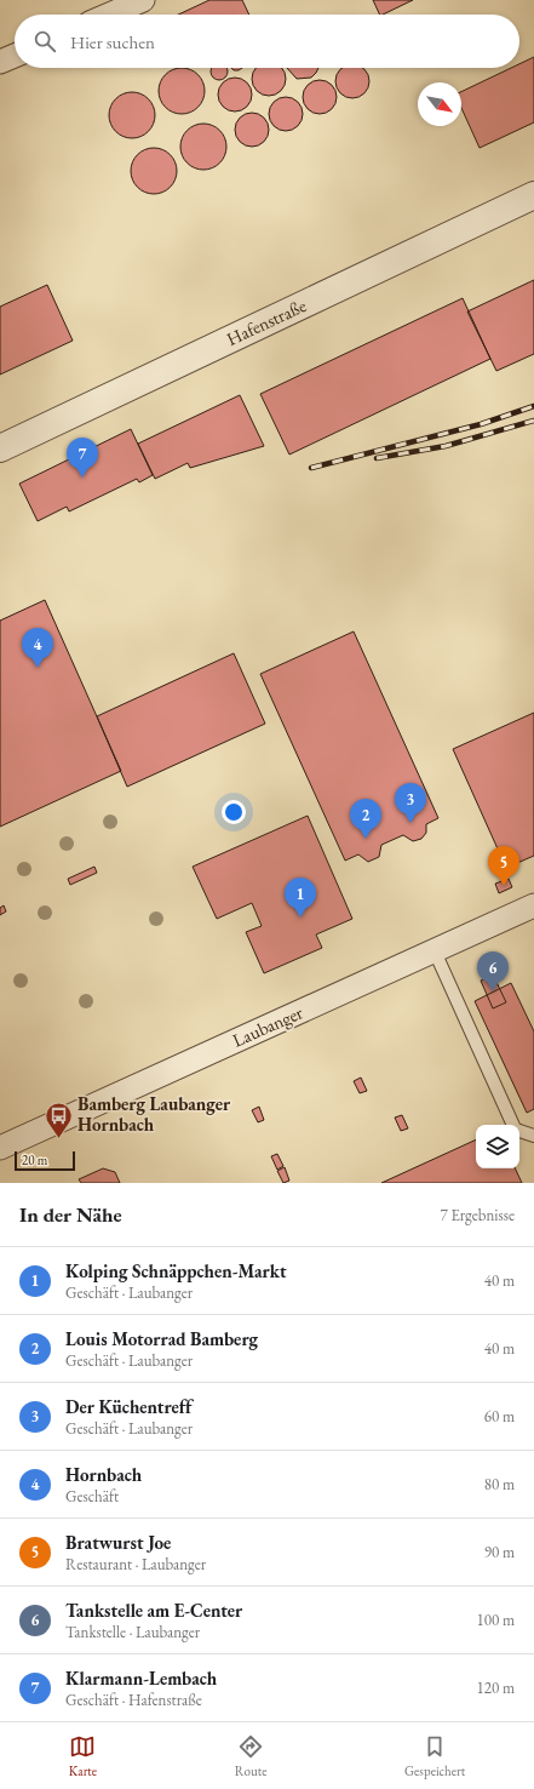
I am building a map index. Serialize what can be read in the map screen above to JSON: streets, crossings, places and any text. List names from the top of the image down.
{
  "streets": {
    "street": ["Hafenstraße", "Laubanger"]
  },
  "places": {
    "bus stop": ["Bamberg Laubanger Hornbach"]
  },
  "scale_bar": "20 m",
  "north": "bottom right",
  "page": {
    "search": "Hier suchen",
    "pins": [
      "7",
      "4",
      "3",
      "2",
      "5",
      "1",
      "6"
    ],
    "scale": "20 m",
    "heading": ["In der Nähe", "7 Ergebnisse"],
    "list": [
      {
        "mark": "1",
        "name": "Kolping Schnäppchen-Markt",
        "note": "Geschäft · Laubanger",
        "value": "40 m"
      },
      {
        "mark": "2",
        "name": "Louis Motorrad Bamberg",
        "note": "Geschäft · Laubanger",
        "value": "40 m"
      },
      {
        "mark": "3",
        "name": "Der Küchentreff",
        "note": "Geschäft · Laubanger",
        "value": "60 m"
      },
      {
        "mark": "4",
        "name": "Hornbach",
        "note": "Geschäft",
        "value": "80 m"
      },
      {
        "mark": "5",
        "name": "Bratwurst Joe",
        "note": "Restaurant · Laubanger",
        "value": "90 m"
      },
      {
        "mark": "6",
        "name": "Tankstelle am E-Center",
        "note": "Tankstelle · Laubanger",
        "value": "100 m"
      },
      {
        "mark": "7",
        "name": "Klarmann-Lembach",
        "note": "Geschäft · Hafenstraße",
        "value": "120 m"
      }
    ],
    "nav": ["Karte", "Route", "Gespeichert"]
  }
}
